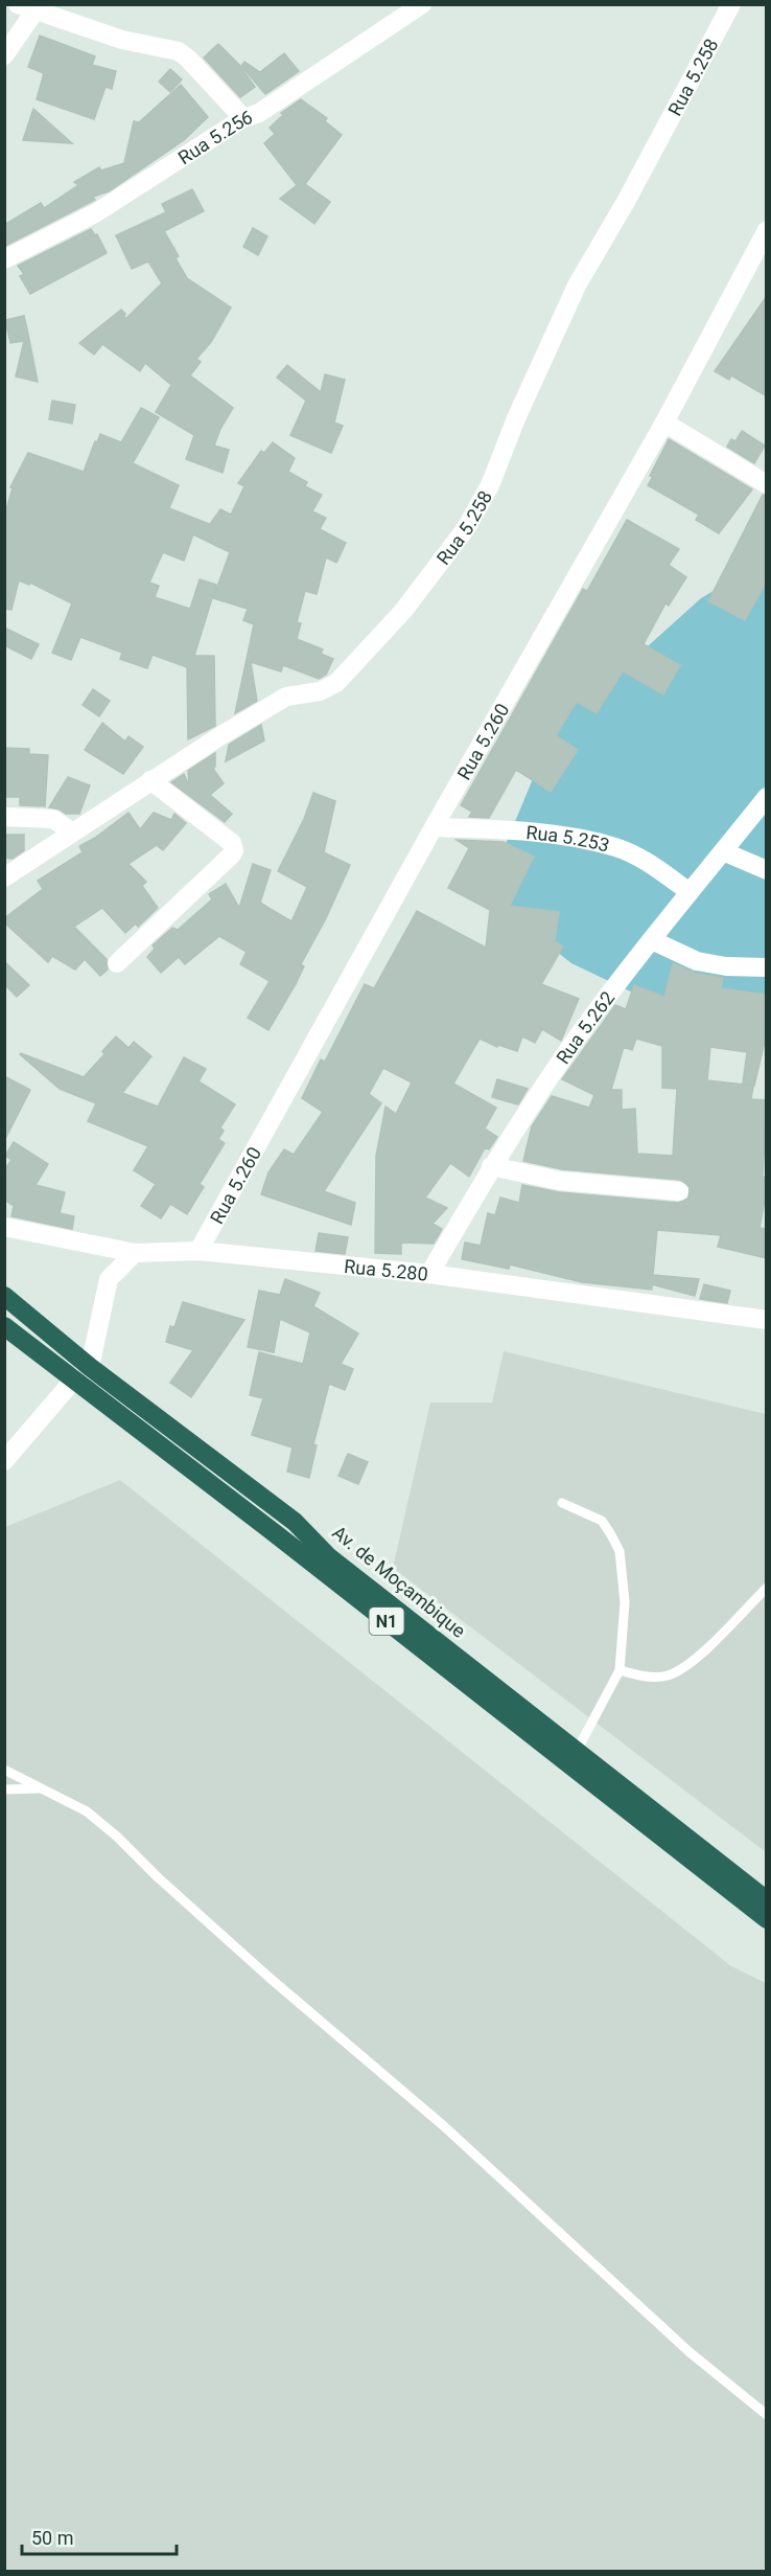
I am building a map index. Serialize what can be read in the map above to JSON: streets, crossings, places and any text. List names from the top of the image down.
{
  "streets": {
    "highway": ["Av. de Moçambique", "N1"],
    "street": [
      "Rua 5.258",
      "Rua 5.256",
      "Rua 5.260",
      "Rua 5.253",
      "Rua 5.262",
      "Rua 5.280"
    ]
  },
  "crossings": [
    ["Rua 5.260", "Rua 5.253"],
    ["Rua 5.260", "Rua 5.280"],
    ["Rua 5.253", "Rua 5.262"],
    ["Rua 5.262", "Rua 5.280"]
  ],
  "scale_bar": "50 m"
}
